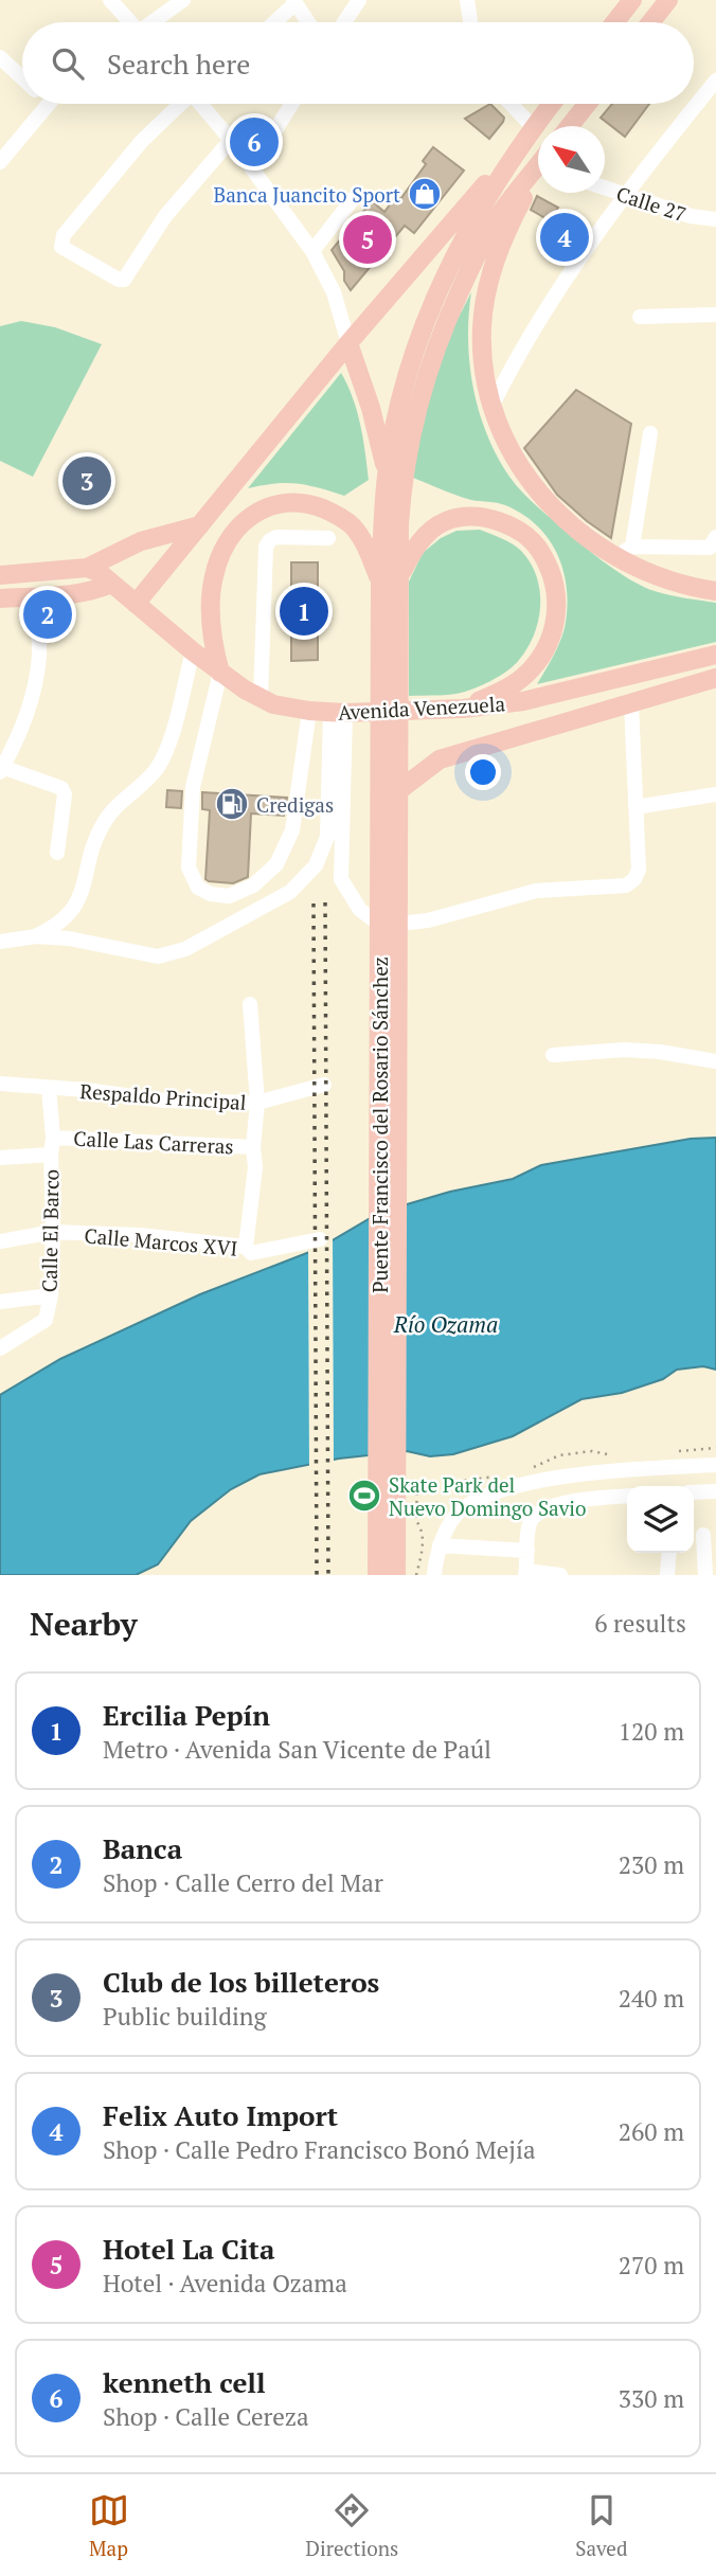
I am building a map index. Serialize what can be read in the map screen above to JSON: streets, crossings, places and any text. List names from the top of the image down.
{
  "streets": {
    "main road": ["Avenida Venezuela", "Puente Francisco del Rosario Sánchez"],
    "street": [
      "Calle 27",
      "Respaldo Principal",
      "Calle Las Carreras",
      "Calle El Barco",
      "Calle Marcos XVI"
    ]
  },
  "crossings": [
    ["Respaldo Principal", "Calle El Barco"],
    ["Calle Las Carreras", "Calle El Barco"],
    ["Calle El Barco", "Calle Marcos XVI"]
  ],
  "water": ["Río Ozama"],
  "places": {
    "shop": ["Banca Juancito Sport"],
    "fuel station": ["Credigas"],
    "sports": ["Skate Park del Nuevo Domingo Savio"]
  },
  "north": "top left",
  "page": {
    "search": "Search here",
    "pins": [
      "6",
      "4",
      "5",
      "3",
      "1",
      "2"
    ],
    "heading": ["Nearby", "6 results"],
    "list": [
      {
        "mark": "1",
        "name": "Ercilia Pepín",
        "note": "Metro · Avenida San Vicente de Paúl",
        "value": "120 m"
      },
      {
        "mark": "2",
        "name": "Banca",
        "note": "Shop · Calle Cerro del Mar",
        "value": "230 m"
      },
      {
        "mark": "3",
        "name": "Club de los billeteros",
        "note": "Public building",
        "value": "240 m"
      },
      {
        "mark": "4",
        "name": "Felix Auto Import",
        "note": "Shop · Calle Pedro Francisco Bonó Mejía",
        "value": "260 m"
      },
      {
        "mark": "5",
        "name": "Hotel La Cita",
        "note": "Hotel · Avenida Ozama",
        "value": "270 m"
      },
      {
        "mark": "6",
        "name": "kenneth cell",
        "note": "Shop · Calle Cereza",
        "value": "330 m"
      }
    ],
    "nav": ["Map", "Directions", "Saved"]
  }
}
